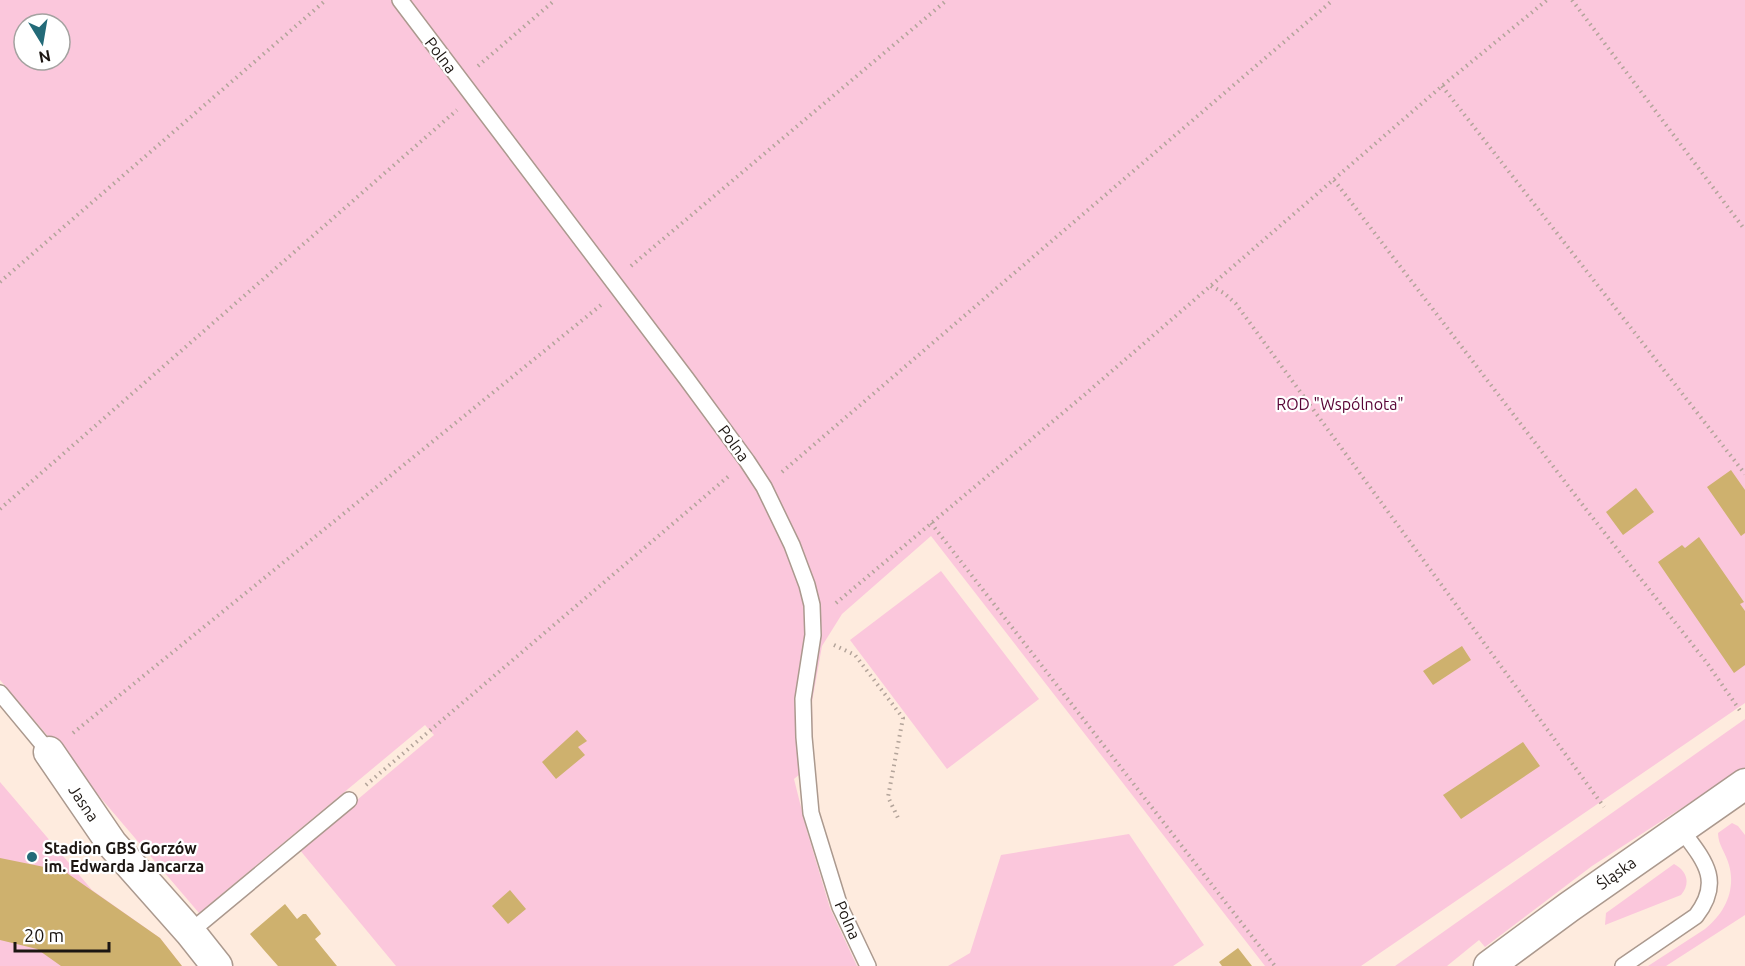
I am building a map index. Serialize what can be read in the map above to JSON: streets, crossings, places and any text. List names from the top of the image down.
{
  "streets": {
    "street": ["Jasna", "Śląska"],
    "lane": ["Polna"]
  },
  "parks": ["ROD \"Wspólnota\""],
  "places": ["Stadion GBS Gorzów im. Edwarda Jancarza"],
  "scale_bar": "20 m",
  "north": "bottom"
}
